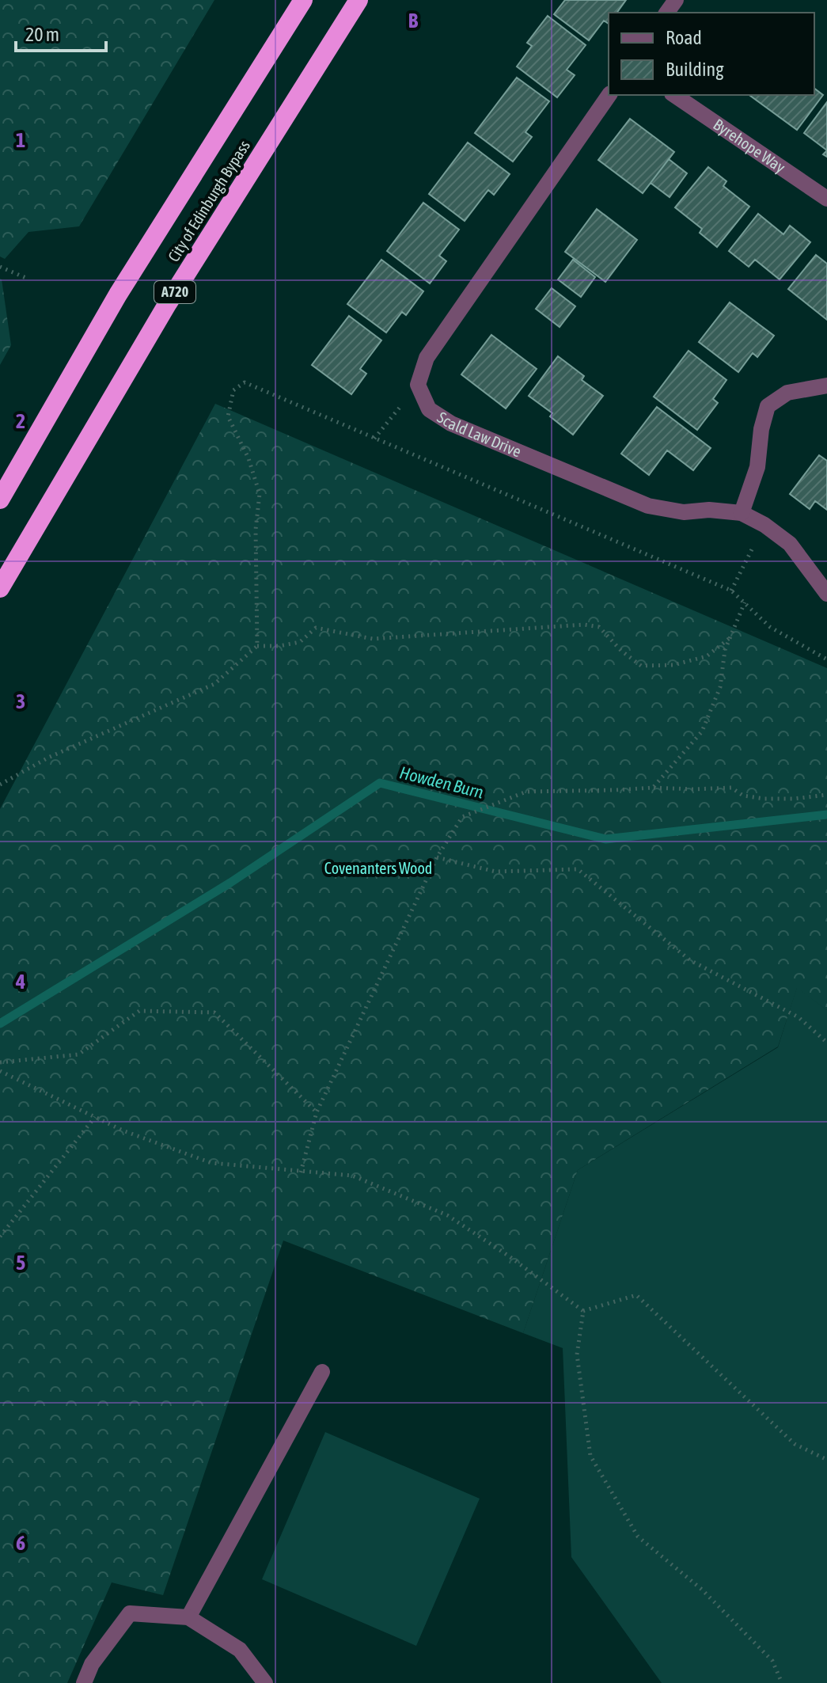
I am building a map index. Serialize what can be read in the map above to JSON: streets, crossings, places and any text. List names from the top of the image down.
{
  "streets": {
    "highway": ["City of Edinburgh Bypass", "A720"],
    "street": ["Byrehope Way", "Scald Law Drive"]
  },
  "water": ["Howden Burn"],
  "parks": ["Covenanters Wood"],
  "legend": ["Road", "Building"],
  "scale_bar": "20 m",
  "grid": {
    "columns": ["B"],
    "rows": [
      "1",
      "2",
      "3",
      "4",
      "5",
      "6"
    ]
  }
}
